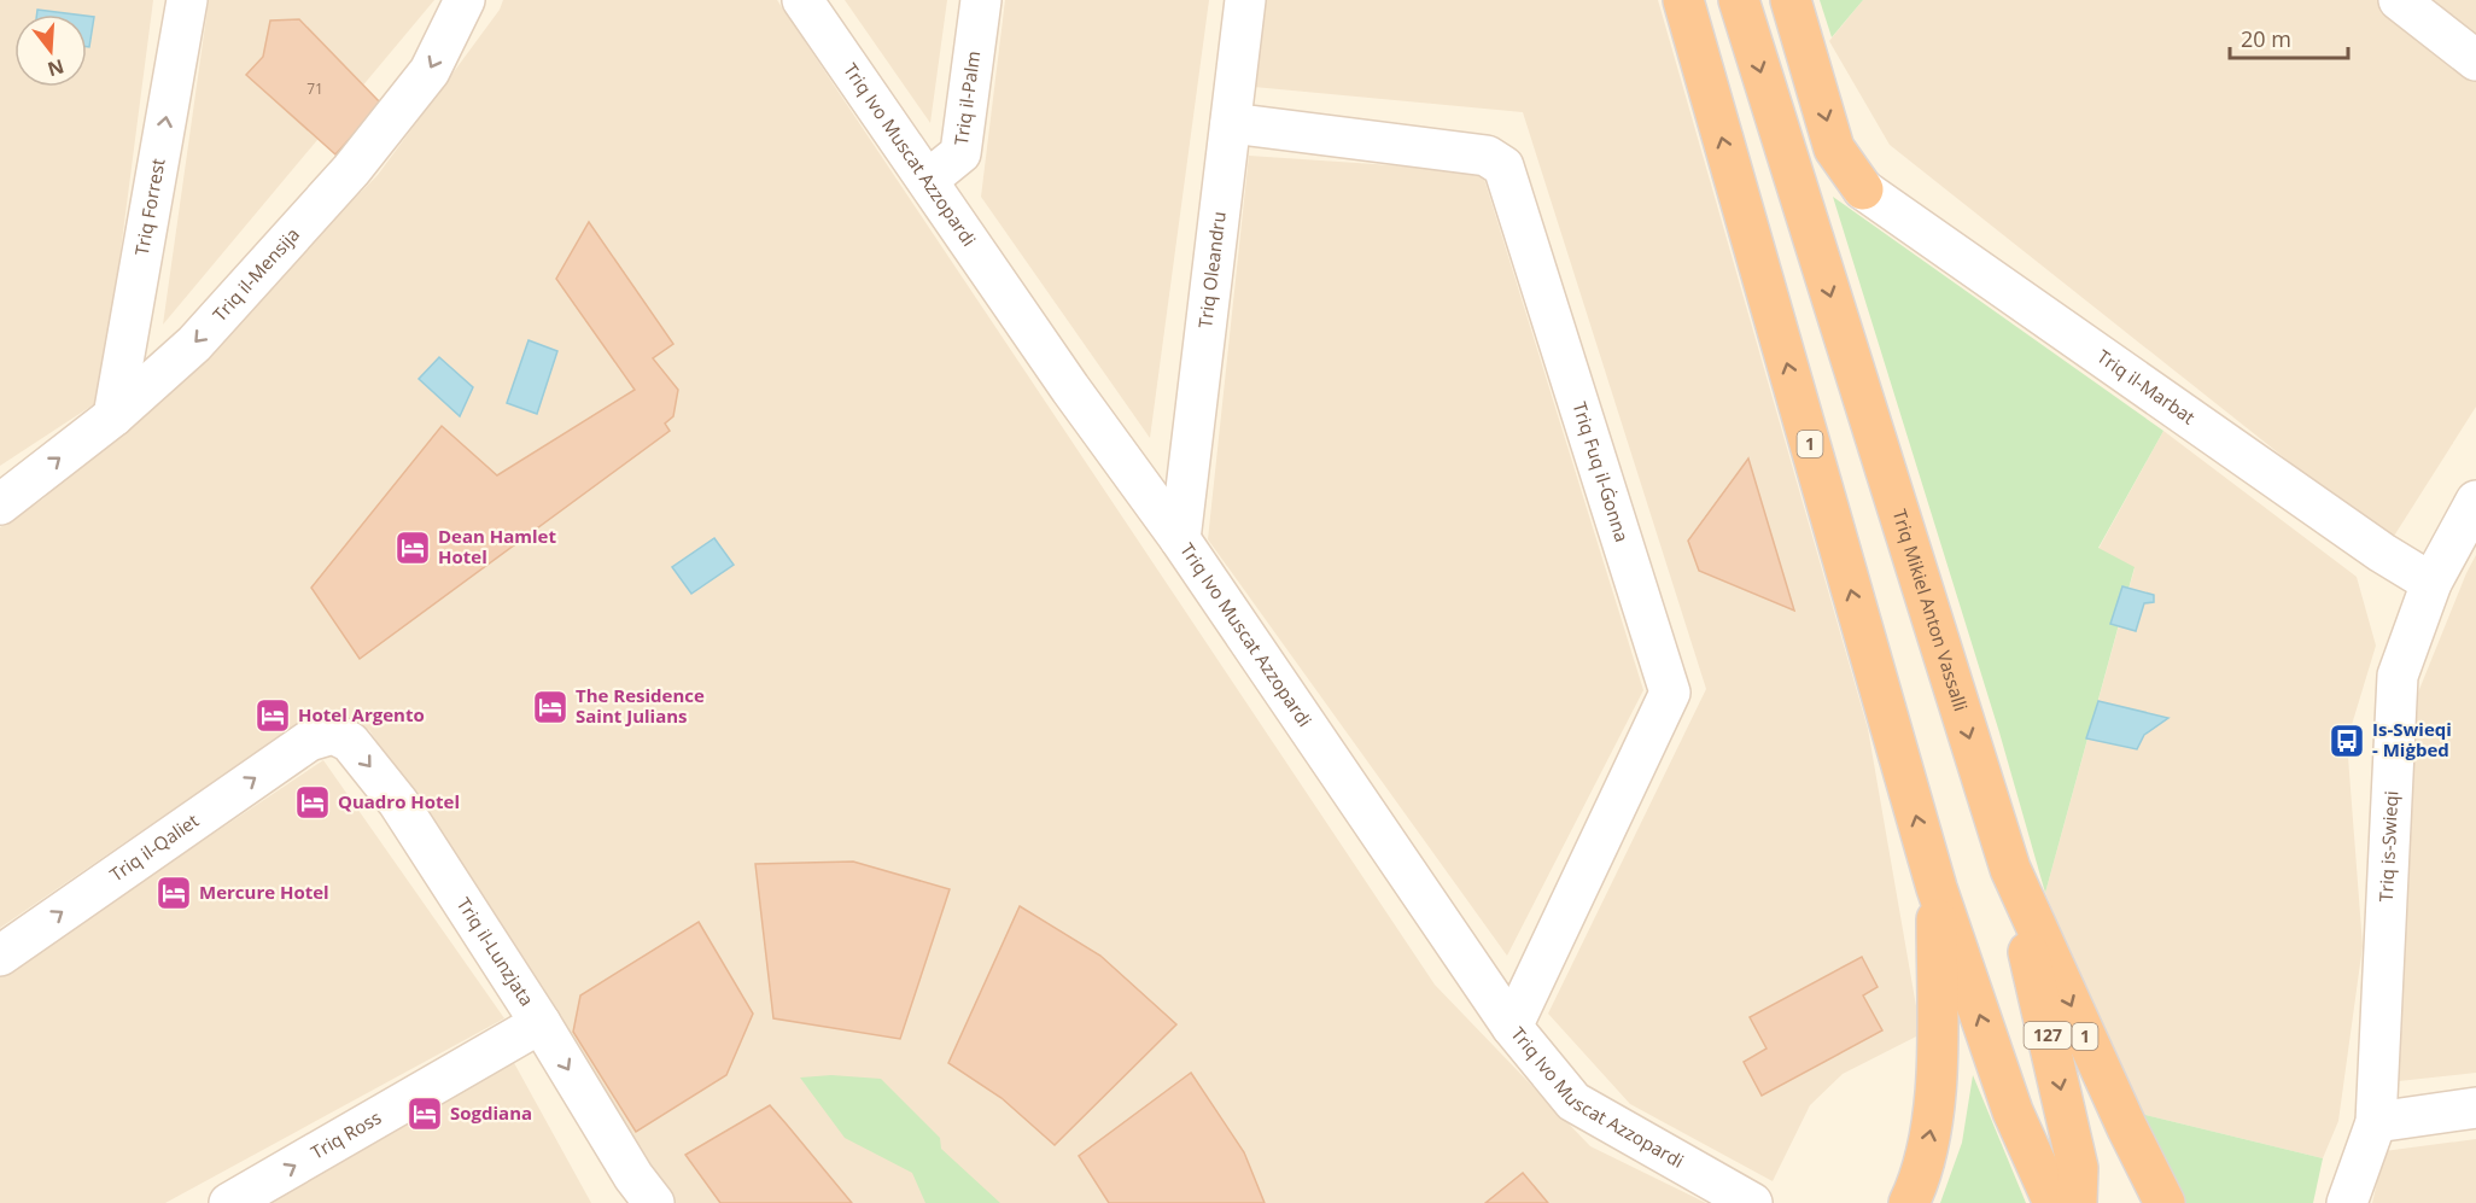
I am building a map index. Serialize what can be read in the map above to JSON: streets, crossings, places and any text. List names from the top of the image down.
{
  "streets": {
    "highway": ["1", "Triq Mikiel Anton Vassalli", "127"],
    "street": [
      "Triq il-Palm",
      "Triq Ivo Muscat Azzopardi",
      "Triq Forrest",
      "Triq Oleandru",
      "Triq il-Mensija",
      "Triq il-Marbat",
      "Triq Fuq il-Ġonna",
      "Triq is-Swieqi",
      "Triq il-Qaliet",
      "Triq il-Lunzjata",
      "Triq Ross"
    ]
  },
  "crossings": [
    ["Triq il-Palm", "Triq Ivo Muscat Azzopardi"],
    ["Triq Ivo Muscat Azzopardi", "Triq Oleandru"],
    ["Triq Ivo Muscat Azzopardi", "Triq Fuq il-Ġonna"],
    ["Triq Forrest", "Triq il-Mensija"],
    ["Triq Oleandru", "Triq Fuq il-Ġonna"],
    ["Triq il-Marbat", "Triq is-Swieqi"],
    ["Triq Mikiel Anton Vassalli", "127"],
    ["Triq il-Qaliet", "Triq il-Lunzjata"],
    ["Triq il-Lunzjata", "Triq Ross"]
  ],
  "one_way": [
    "Triq Forrest",
    "Triq il-Qaliet",
    "Triq il-Lunzjata",
    "Triq Ross"
  ],
  "places": {
    "hotel": [
      "Dean Hamlet Hotel",
      "The Residence Saint Julians",
      "Hotel Argento",
      "Quadro Hotel",
      "Mercure Hotel",
      "Sogdiana"
    ],
    "bus stop": ["Is-Swieqi - Miġbed"]
  },
  "house_numbers": ["71"],
  "scale_bar": "20 m",
  "north": "bottom"
}
